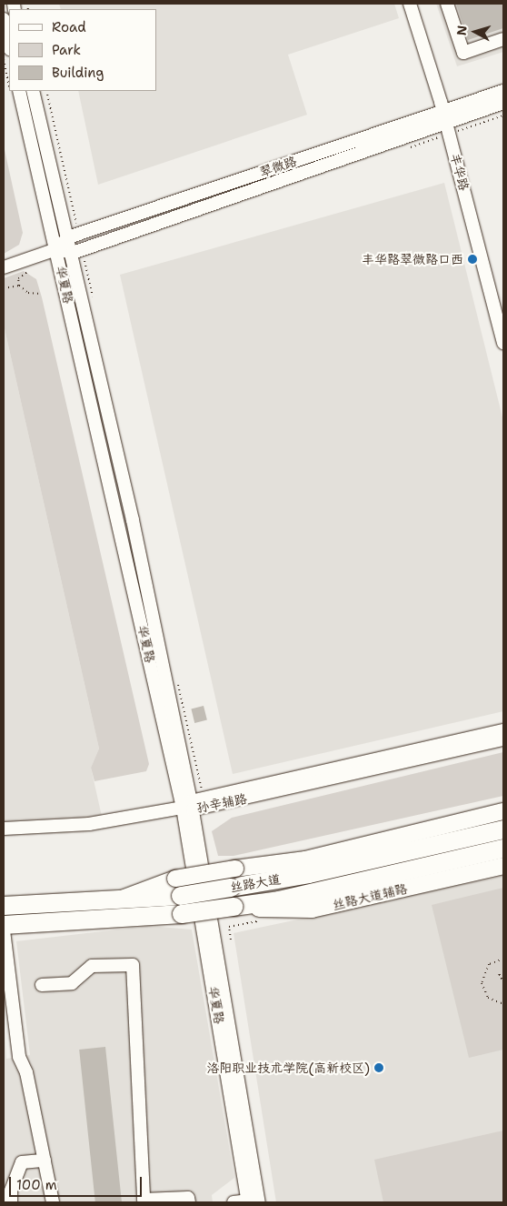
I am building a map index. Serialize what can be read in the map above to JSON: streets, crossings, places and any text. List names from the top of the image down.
{
  "streets": {
    "highway": ["丝路大道"],
    "main road": ["丝路大道辅路"],
    "street": [
      "翠微路",
      "丰华路",
      "华夏路",
      "孙辛辅路"
    ]
  },
  "crossings": [
    ["翠微路", "丰华路"],
    ["翠微路", "华夏路"],
    ["华夏路", "孙辛辅路"],
    ["丝路大道", "丝路大道辅路"]
  ],
  "places": ["丰华路翠微路口西", "洛阳职业技术学院(高新校区)"],
  "legend": ["Road", "Park", "Building"],
  "scale_bar": "100 m",
  "north": "left"
}
